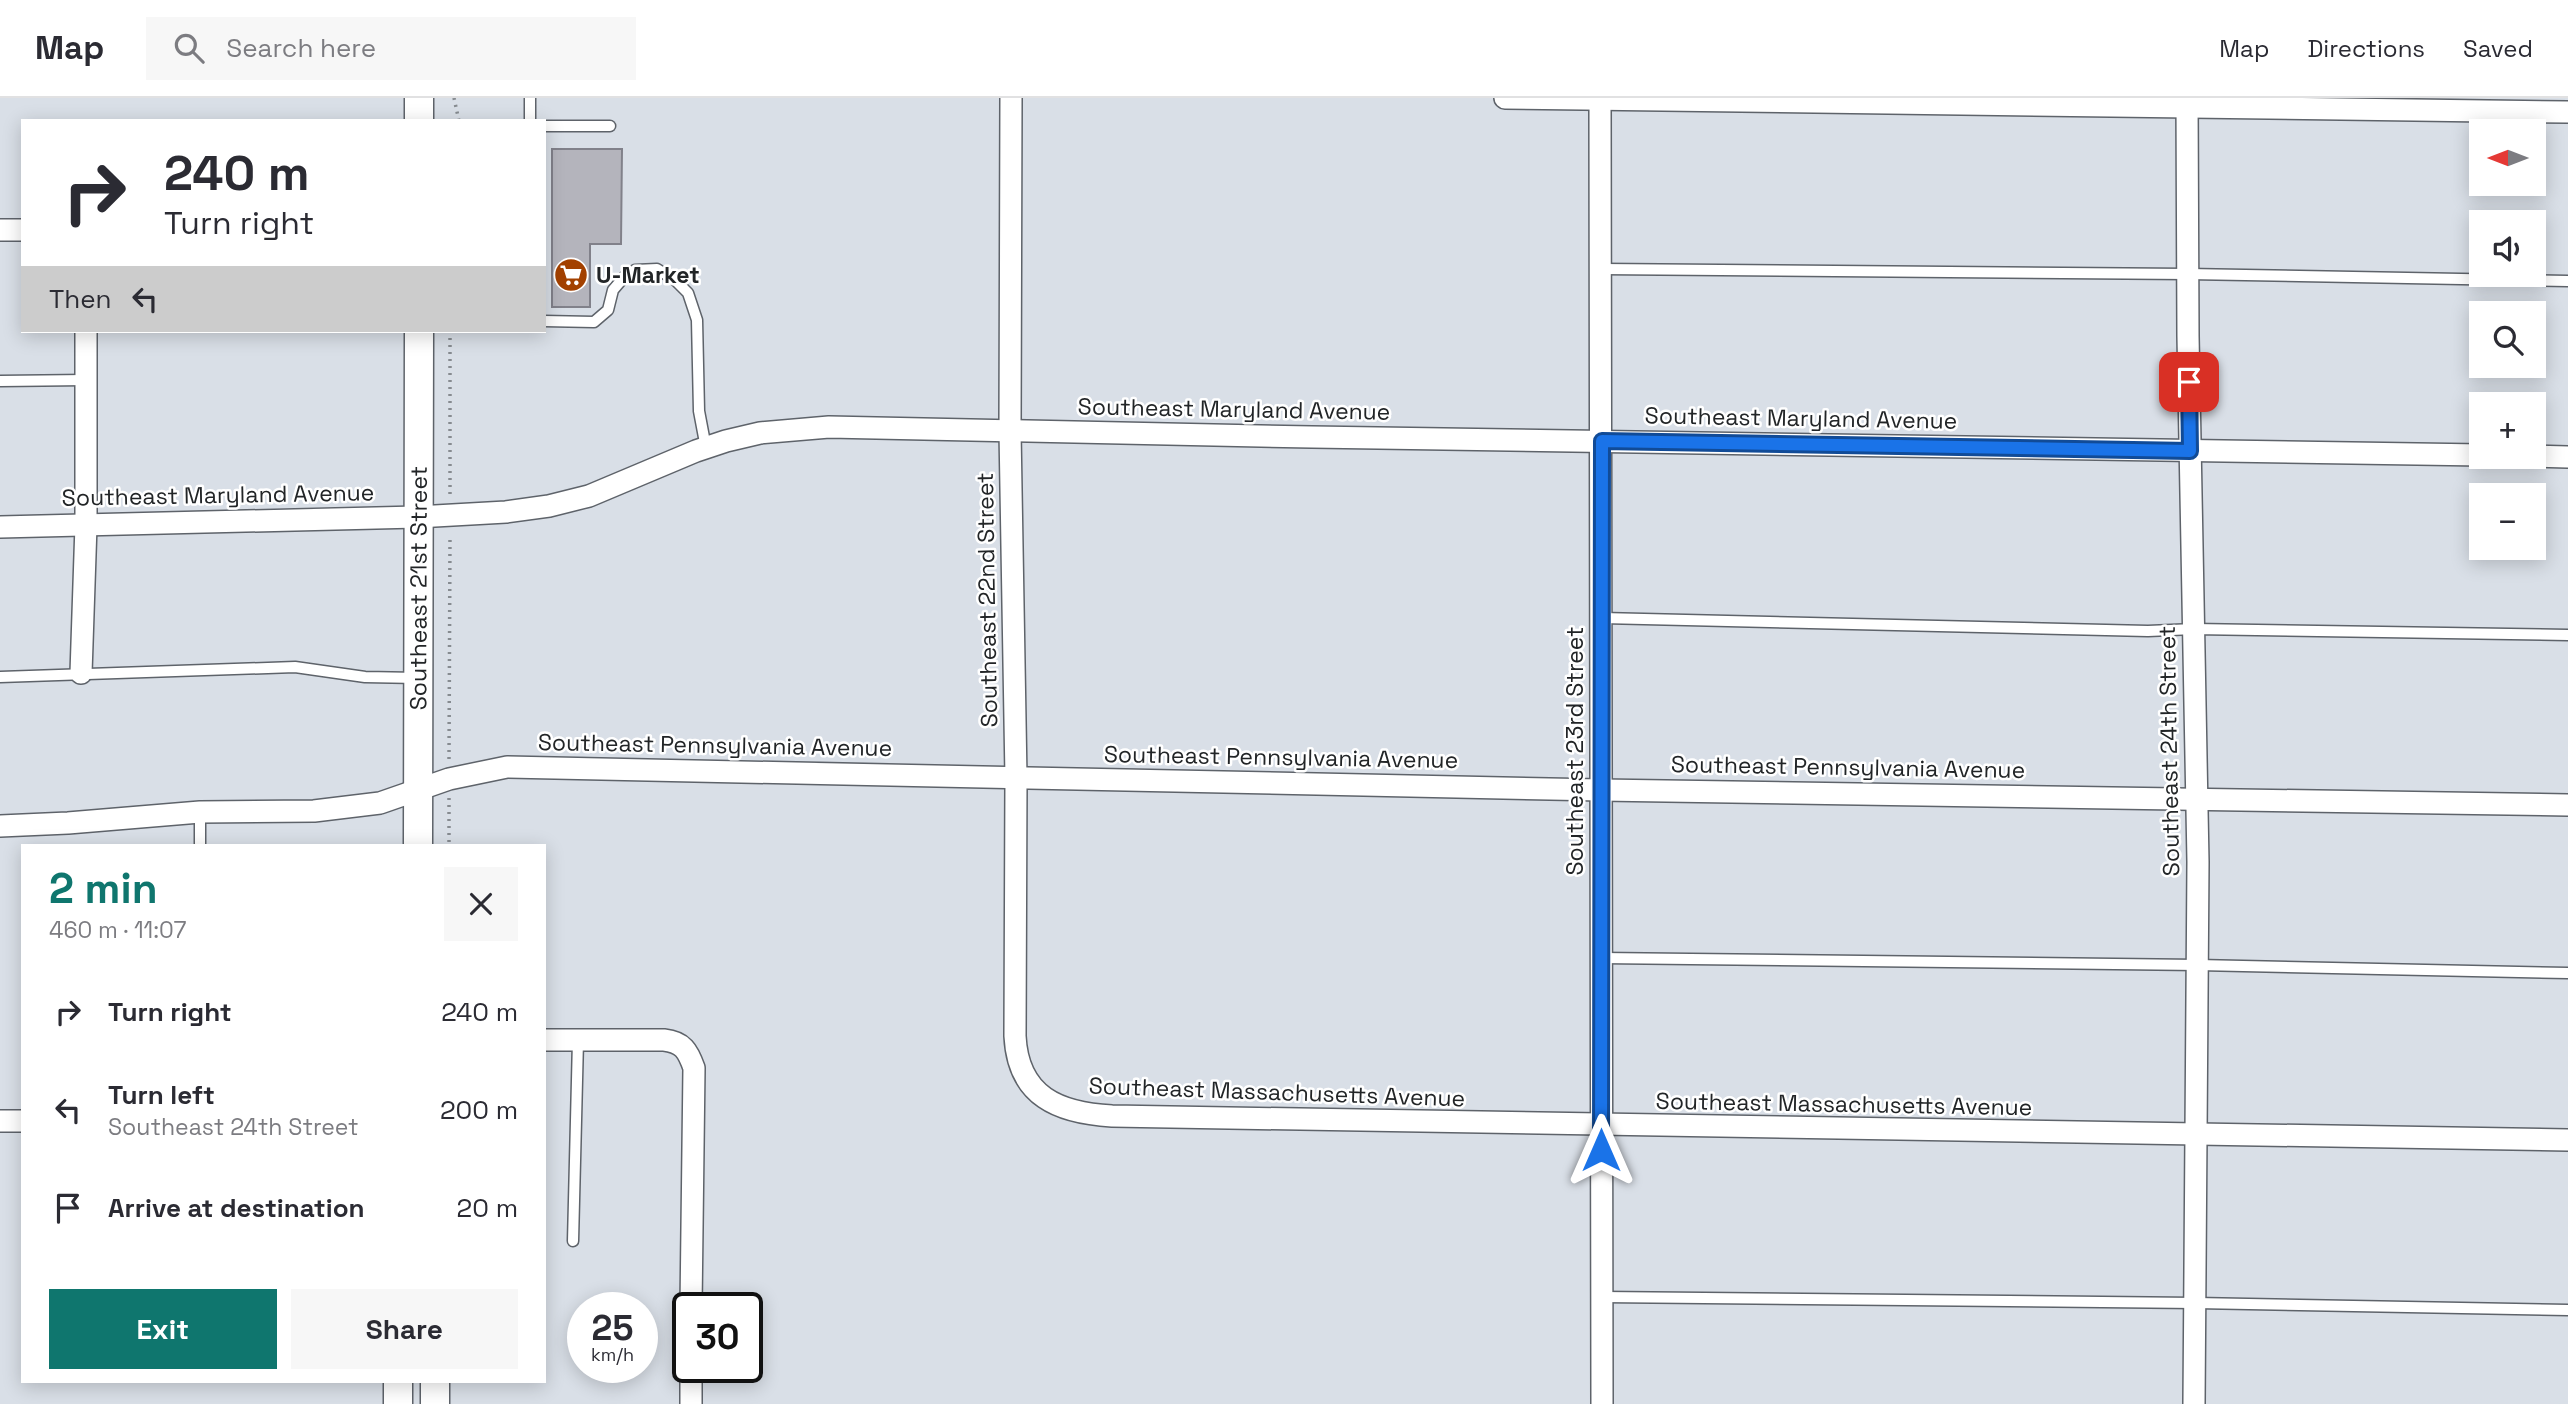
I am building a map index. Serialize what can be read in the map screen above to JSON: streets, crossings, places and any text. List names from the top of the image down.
{
  "streets": {
    "main road": ["Southeast 21st Street"],
    "street": [
      "Southeast Maryland Avenue",
      "Southeast 22nd Street",
      "Southeast Pennsylvania Avenue",
      "Southeast 23rd Street",
      "Southeast 24th Street",
      "Southeast Massachusetts Avenue"
    ]
  },
  "crossings": [
    ["Southeast Maryland Avenue", "Southeast 21st Street"],
    ["Southeast Maryland Avenue", "Southeast 22nd Street"],
    ["Southeast Maryland Avenue", "Southeast 23rd Street"],
    ["Southeast Maryland Avenue", "Southeast 24th Street"],
    ["Southeast 21st Street", "Southeast Pennsylvania Avenue"],
    ["Southeast 22nd Street", "Southeast Pennsylvania Avenue"],
    ["Southeast 22nd Street", "Southeast Massachusetts Avenue"],
    ["Southeast Pennsylvania Avenue", "Southeast 23rd Street"],
    ["Southeast Pennsylvania Avenue", "Southeast 24th Street"],
    ["Southeast 23rd Street", "Southeast Massachusetts Avenue"],
    ["Southeast 24th Street", "Southeast Massachusetts Avenue"]
  ],
  "places": {
    "supermarket": ["U-Market"]
  },
  "north": "left",
  "page": {
    "header": "Map",
    "search": "Search here",
    "nav": ["Map", "Directions", "Saved"],
    "map_buttons": ["+", "−"],
    "turn": ["240 m", "Turn right"],
    "then": "Then",
    "heading": ["2 min", "460 m · 11:07"],
    "list": [
      {
        "name": "Turn right",
        "value": "240 m"
      },
      {
        "name": "Turn left",
        "note": "Southeast 24th Street",
        "value": "200 m"
      },
      {
        "name": "Arrive at destination",
        "value": "20 m"
      }
    ],
    "buttons": ["Exit", "Share"],
    "speed": "25 km/h",
    "limit": "30"
  }
}
